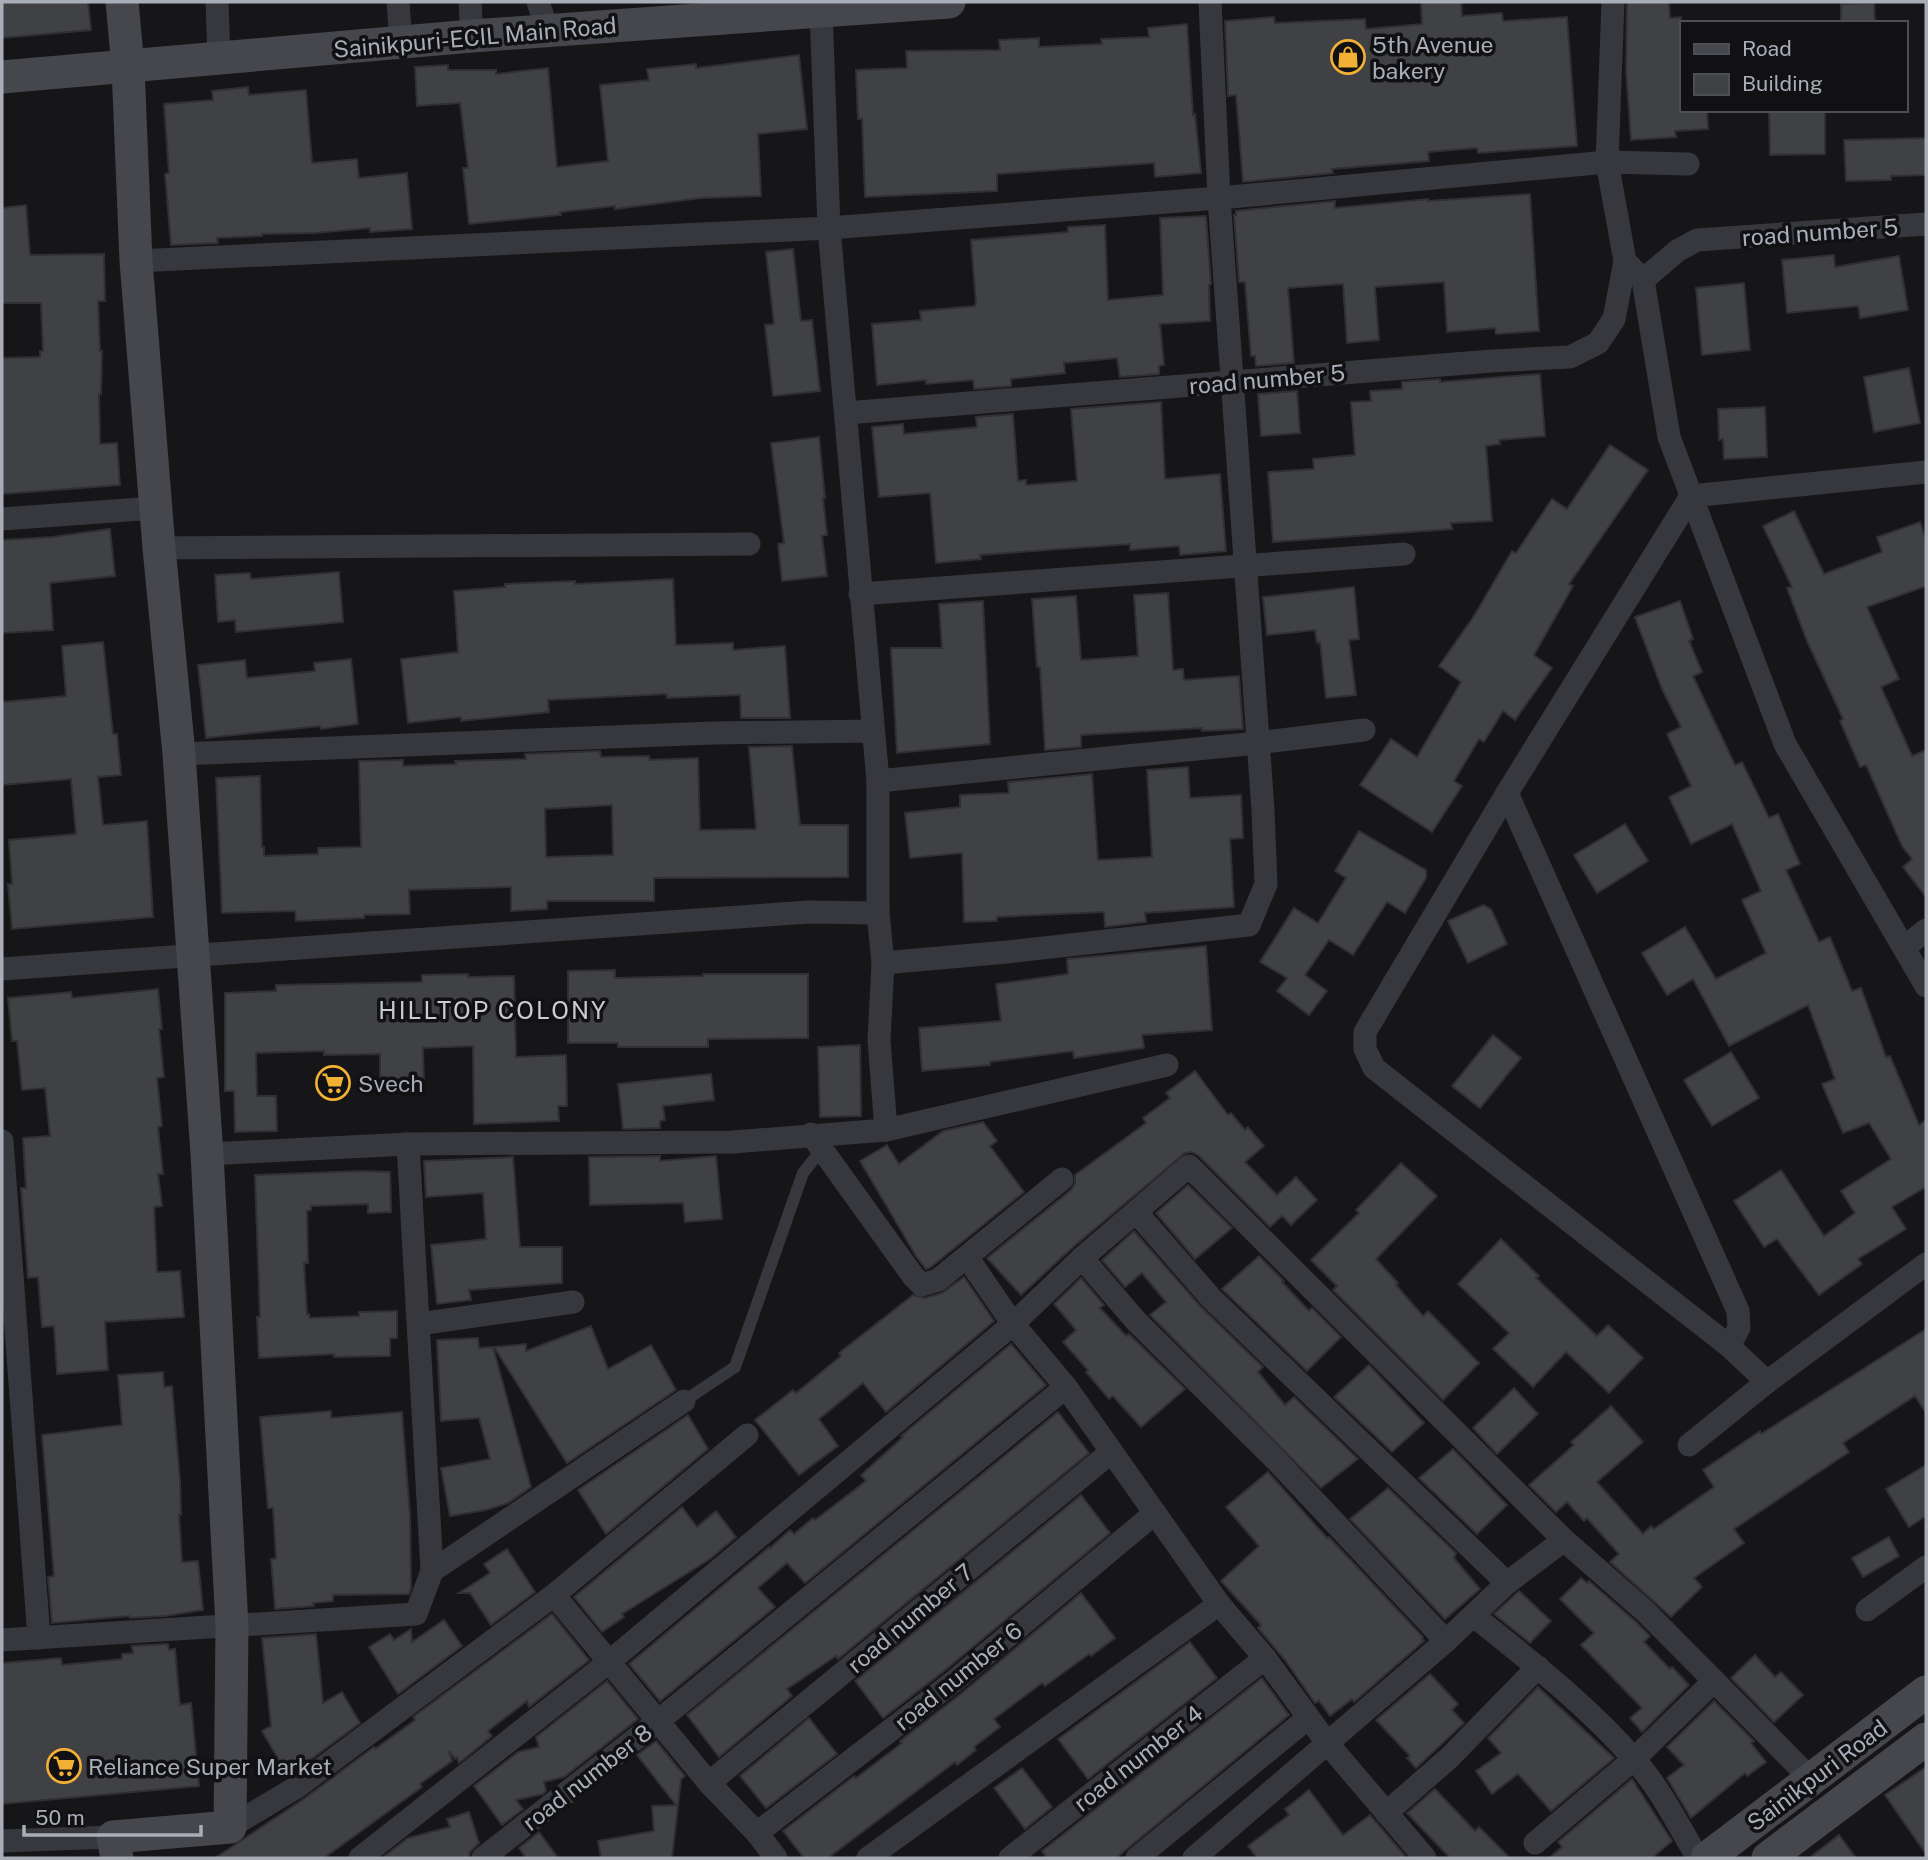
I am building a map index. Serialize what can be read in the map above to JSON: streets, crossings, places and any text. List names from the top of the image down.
{
  "streets": {
    "street": [
      "Sainikpuri-ECIL Main Road",
      "road number 5",
      "road number 7",
      "road number 6",
      "road number 4",
      "Sainikpuri Road",
      "road number 8"
    ]
  },
  "districts": ["HILLTOP COLONY"],
  "places": {
    "shop": ["5th Avenue bakery"],
    "supermarket": ["Svech", "Reliance Super Market"]
  },
  "legend": ["Road", "Building"],
  "scale_bar": "50 m"
}
